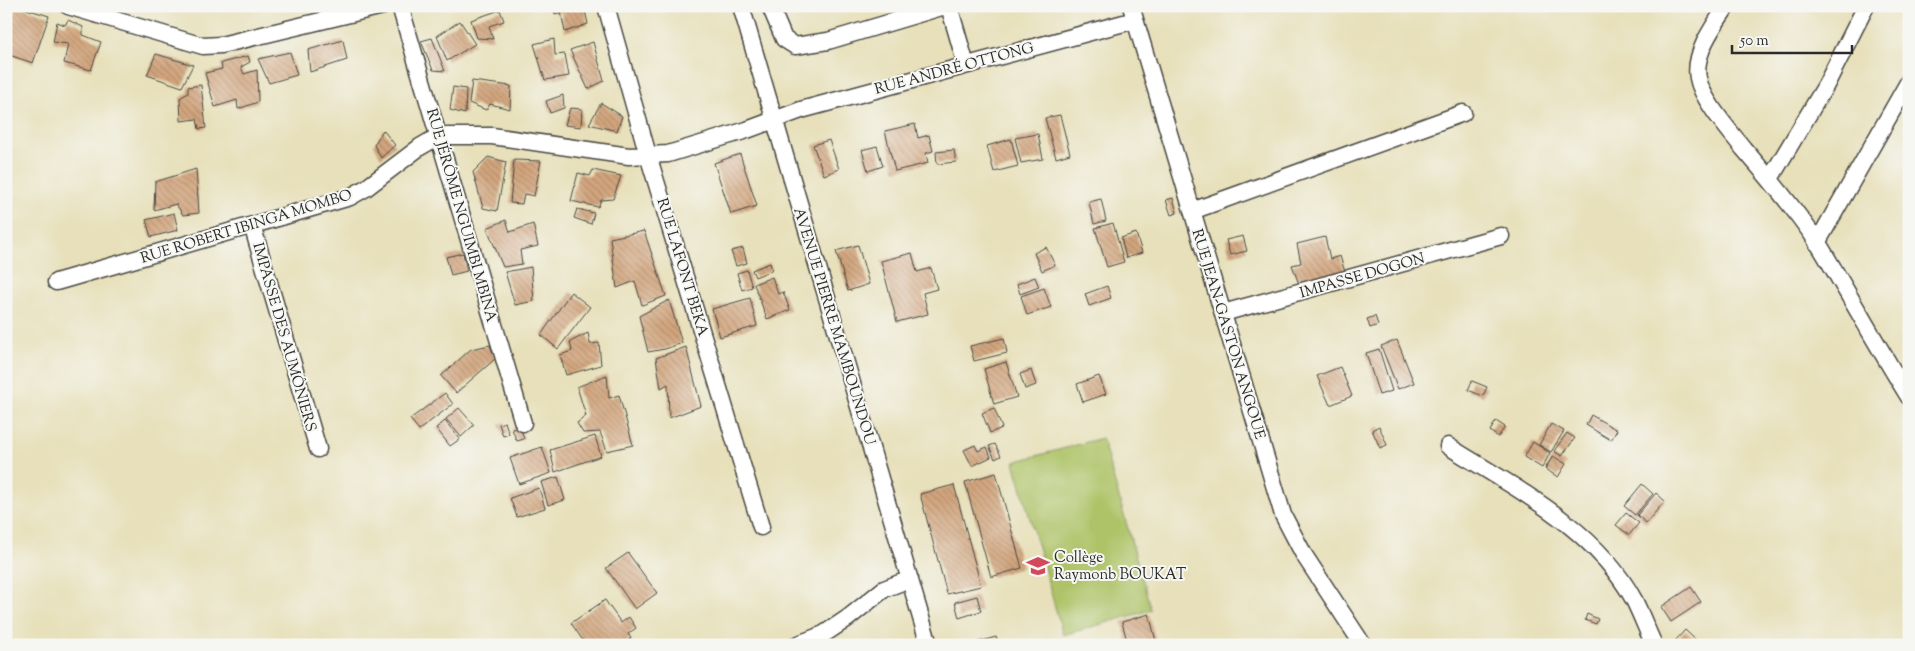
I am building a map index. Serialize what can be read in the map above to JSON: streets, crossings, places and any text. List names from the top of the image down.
{
  "streets": {
    "street": [
      "RUE ANDRÉ OTTONG",
      "RUE JÉRÔME NGUIMBI MBINA",
      "RUE ROBERT IBINGA MOMBO",
      "RUE LAFONT BEKA",
      "IMPASSE DOGON",
      "AVENUE PIERRE MAMBOUNDOU",
      "RUE JEAN-GASTON ANGOUE",
      "IMPASSE DES AUMÔNIERS"
    ]
  },
  "crossings": [
    ["RUE ANDRÉ OTTONG", "AVENUE PIERRE MAMBOUNDOU"],
    ["RUE ANDRÉ OTTONG", "RUE JEAN-GASTON ANGOUE"],
    ["RUE JÉRÔME NGUIMBI MBINA", "RUE ROBERT IBINGA MOMBO"],
    ["RUE ROBERT IBINGA MOMBO", "IMPASSE DES AUMÔNIERS"],
    ["IMPASSE DOGON", "RUE JEAN-GASTON ANGOUE"]
  ],
  "places": {
    "school or university": ["Collège Raymonb BOUKAT"]
  },
  "scale_bar": "50 m"
}
